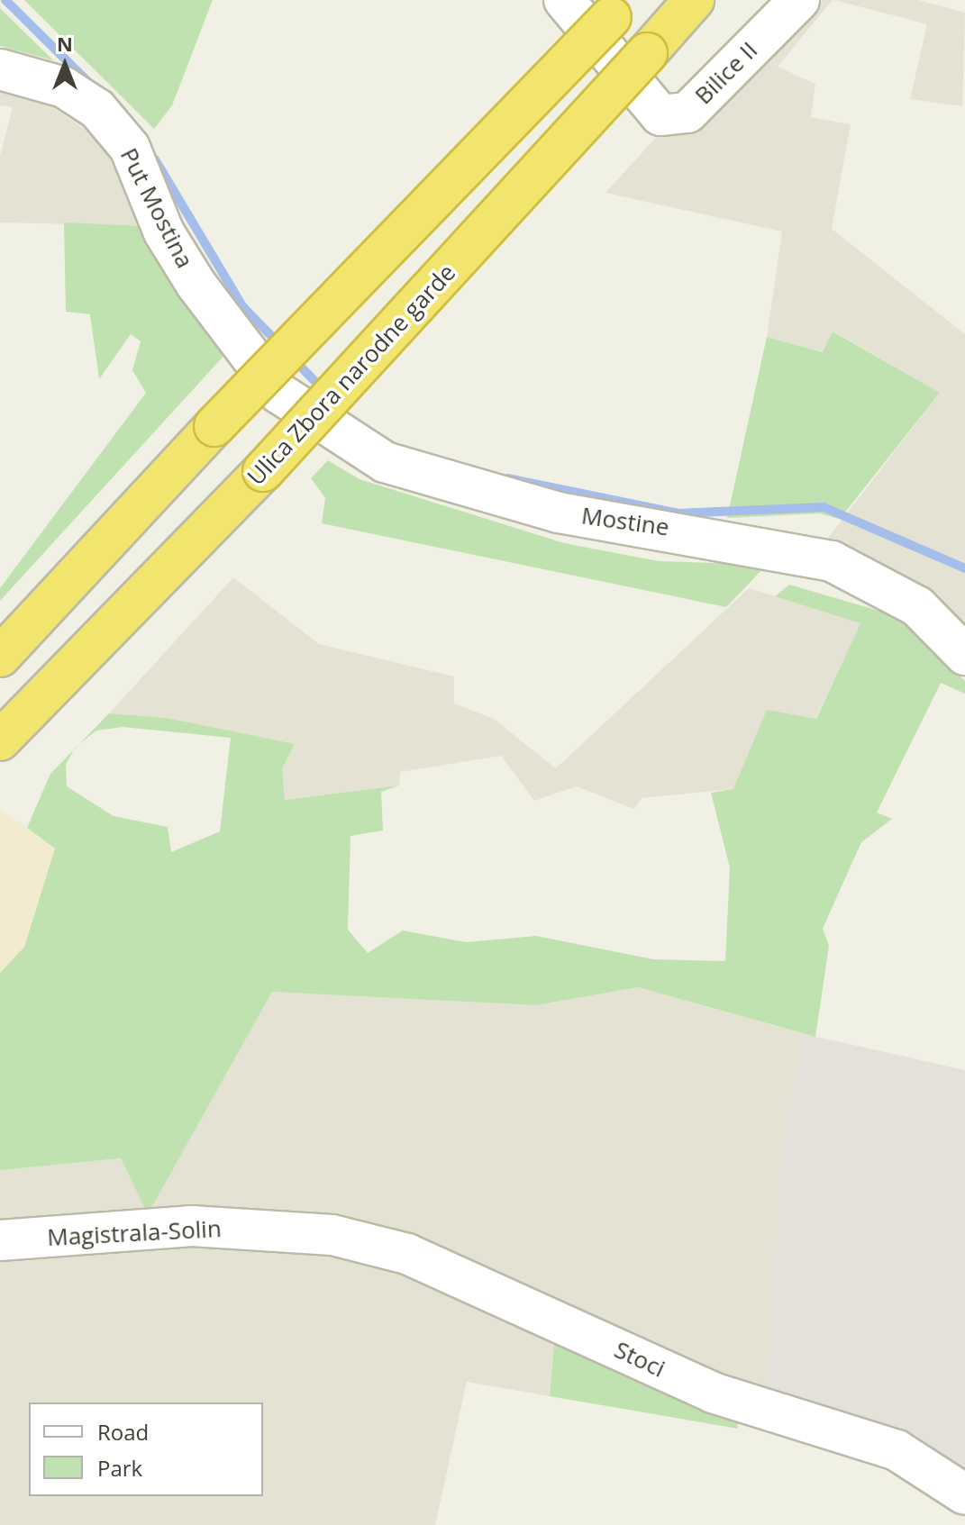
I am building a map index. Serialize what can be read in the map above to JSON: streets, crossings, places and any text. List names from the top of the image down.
{
  "streets": {
    "highway": ["Ulica Zbora narodne garde"],
    "street": [
      "Bilice II",
      "Put Mostina",
      "Mostine",
      "Magistrala-Solin",
      "Stoci"
    ]
  },
  "crossings": [
    ["Put Mostina", "Mostine"],
    ["Magistrala-Solin", "Stoci"]
  ],
  "legend": ["Road", "Park"],
  "north": "top"
}
